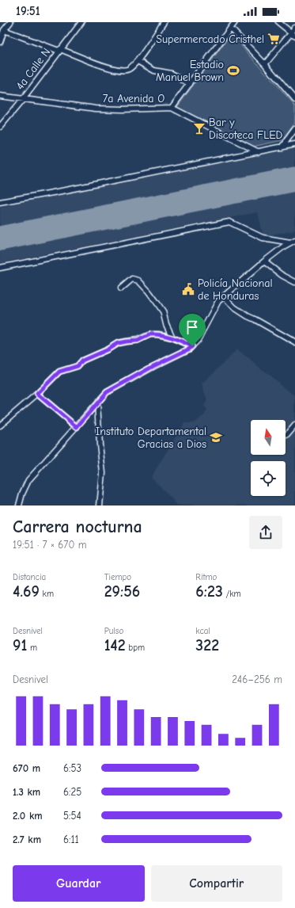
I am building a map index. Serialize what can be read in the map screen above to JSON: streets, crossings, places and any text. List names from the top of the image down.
{
  "streets": {
    "street": ["4a Calle N", "7a Avenida O"]
  },
  "crossings": [
    ["4a Calle N", "7a Avenida O"]
  ],
  "places": {
    "supermarket": ["Supermercado Cristhel"],
    "sports": ["Estadio Manuel Brown"],
    "bar": ["Bar y Discoteca FLED"],
    "public building": ["Policía Nacional de Honduras"],
    "school or university": ["Instituto Departamental Gracias a Dios"]
  },
  "north": "top",
  "page": {
    "status": "19:51",
    "heading": ["Carrera nocturna", "19:51 · 7 × 670 m"],
    "stats": [
      ["Distancia", "4.69 km"],
      ["Tiempo", "29:56"],
      ["Ritmo", "6:23 /km"],
      ["Desnivel", "91 m"],
      ["Pulso", "142 bpm"],
      ["kcal", "322"]
    ],
    "chart": ["Desnivel", "246–256 m"],
    "list": [
      {
        "name": "670 m",
        "note": "6:53"
      },
      {
        "name": "1.3 km",
        "note": "6:25"
      },
      {
        "name": "2.0 km",
        "note": "5:54"
      },
      {
        "name": "2.7 km",
        "note": "6:11"
      }
    ],
    "buttons": ["Guardar", "Compartir"]
  }
}
